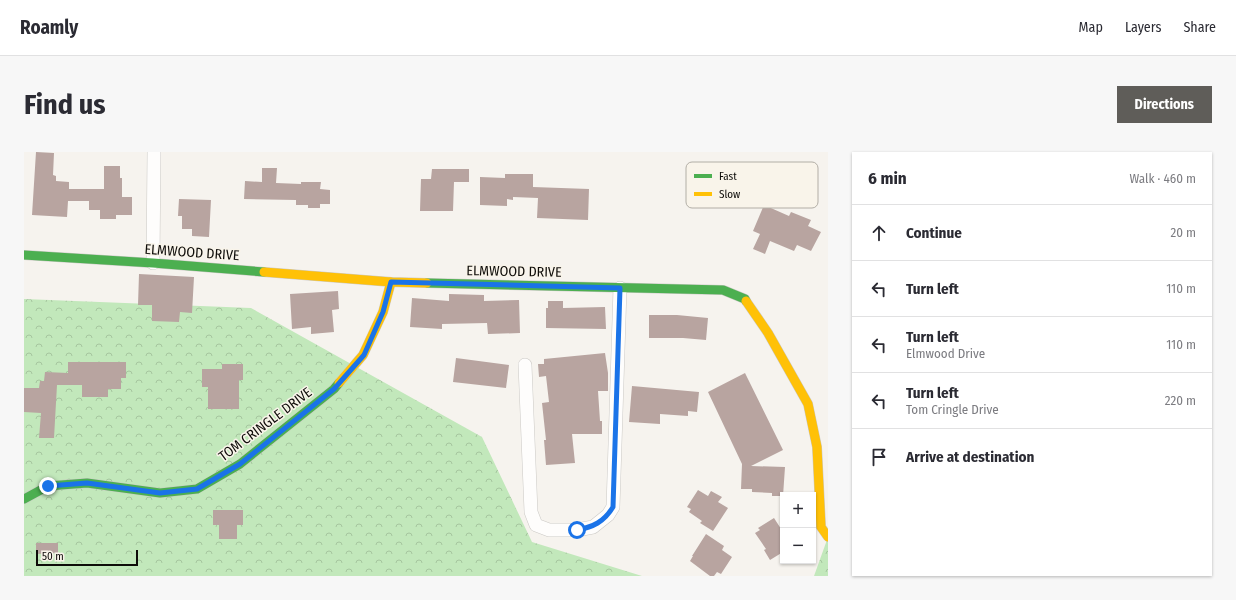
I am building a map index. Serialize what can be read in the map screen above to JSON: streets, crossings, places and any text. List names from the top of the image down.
{
  "streets": {
    "street": ["ELMWOOD DRIVE", "TOM CRINGLE DRIVE"]
  },
  "crossings": [
    ["ELMWOOD DRIVE", "TOM CRINGLE DRIVE"]
  ],
  "legend": ["Fast", "Slow"],
  "scale_bar": "50 m",
  "page": {
    "header": "Roamly",
    "nav": ["Map", "Layers", "Share"],
    "buttons": "Directions",
    "title": "Find us",
    "heading": ["6 min", "Walk · 460 m"],
    "list": [
      ["Continue", "20 m"],
      ["Turn left", "110 m"],
      ["Turn left", "Elmwood Drive", "110 m"],
      ["Turn left", "Tom Cringle Drive", "220 m"],
      "Arrive at destination"
    ],
    "map_buttons": ["+", "−"],
    "scale": "50 m"
  }
}
